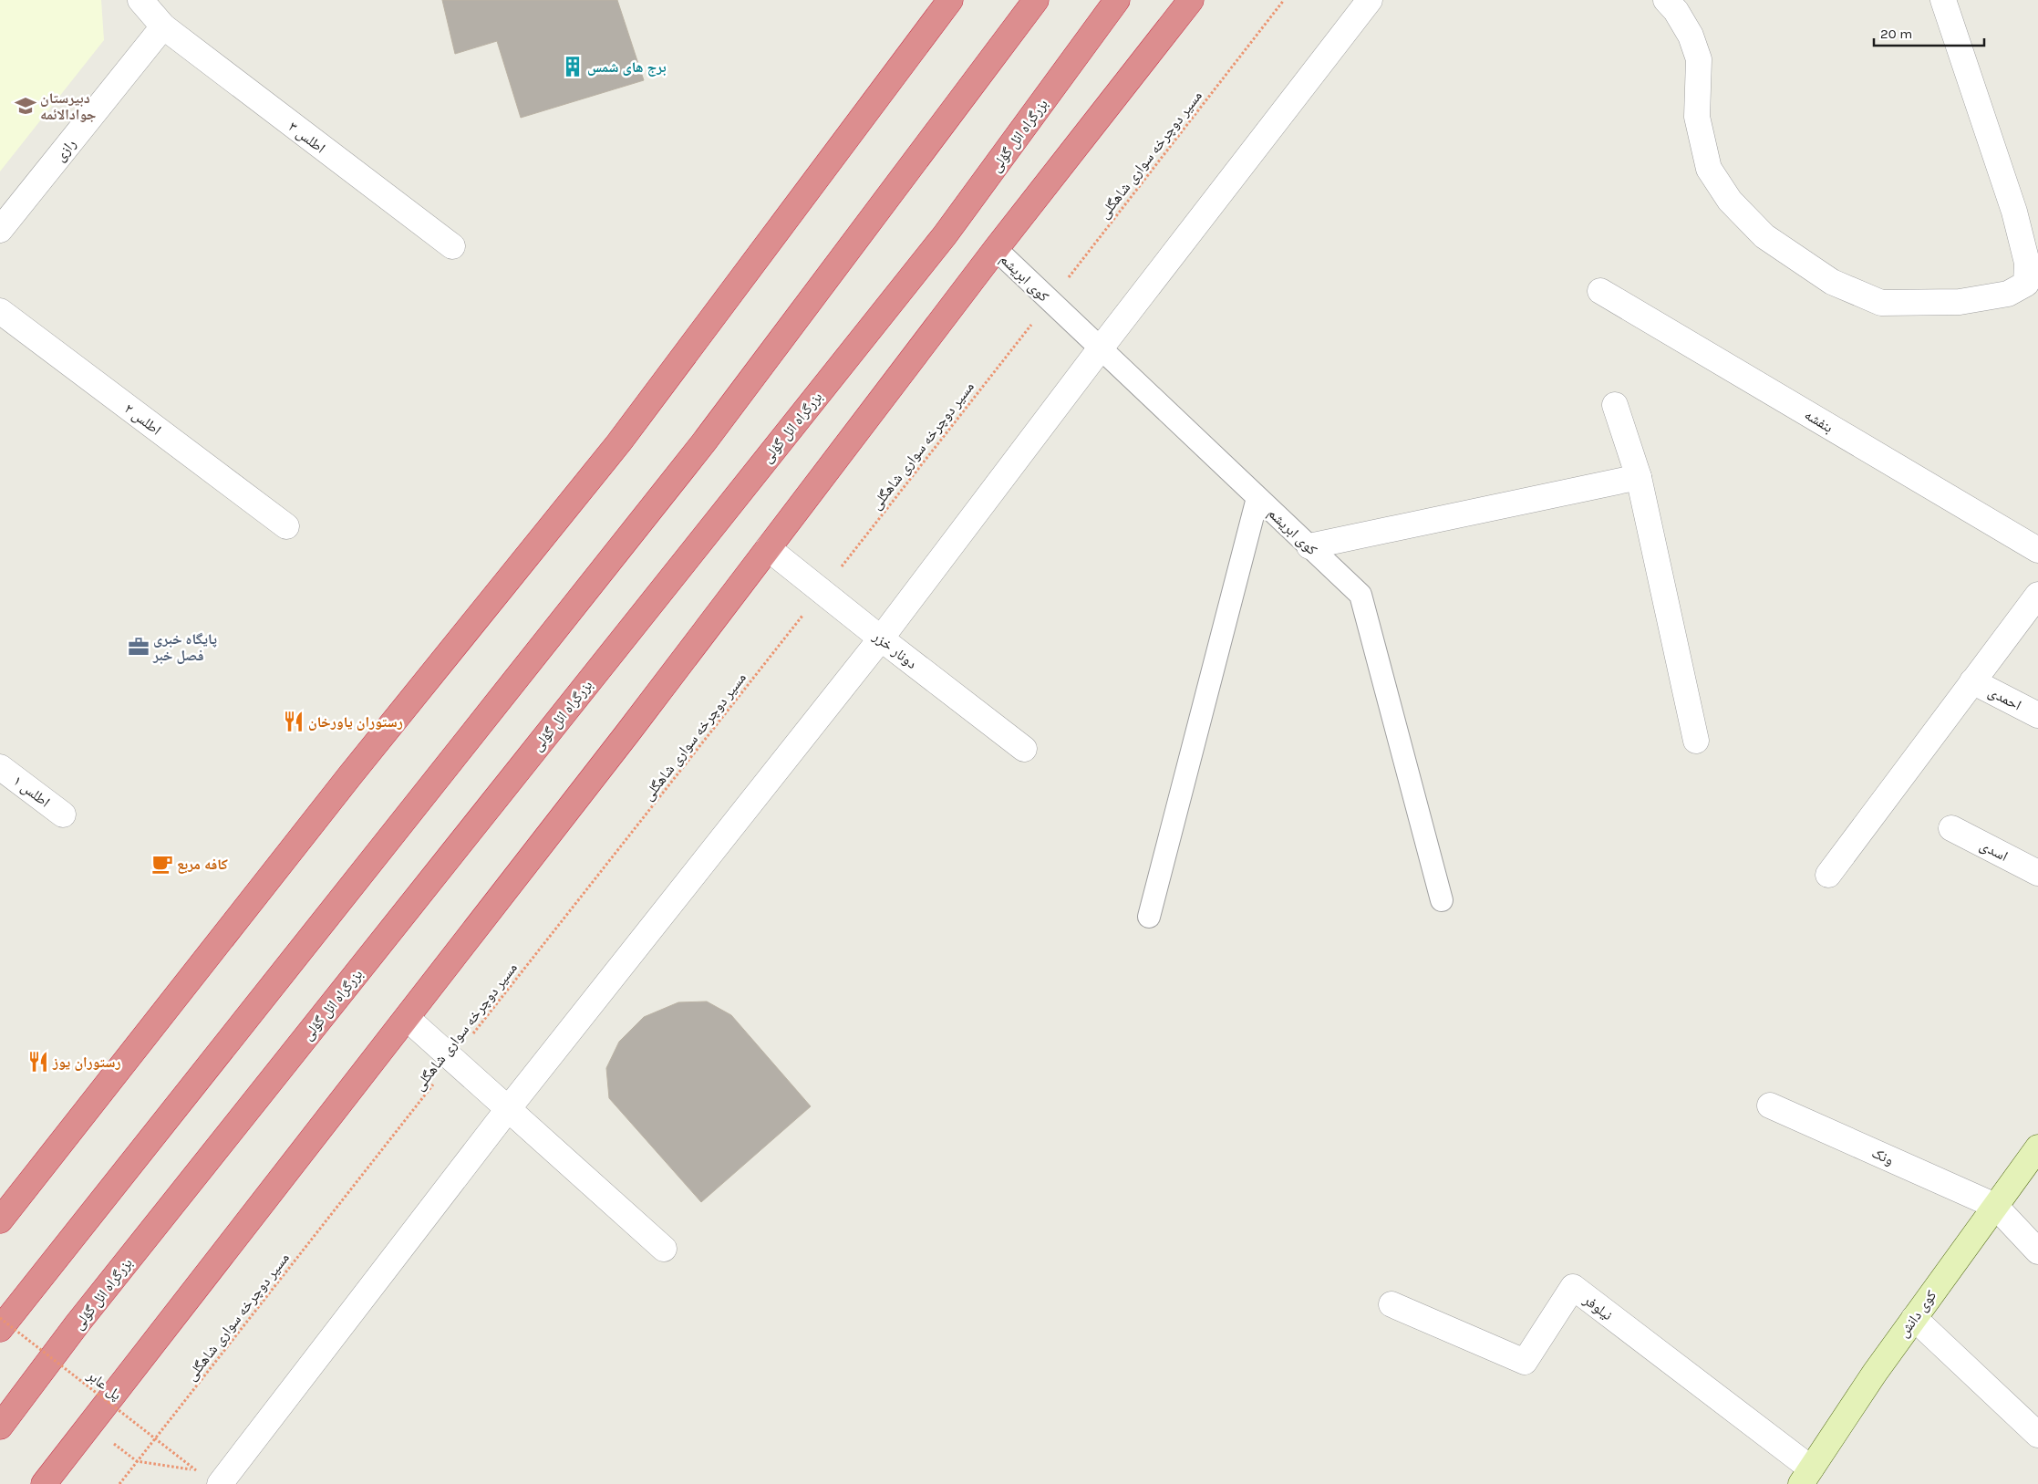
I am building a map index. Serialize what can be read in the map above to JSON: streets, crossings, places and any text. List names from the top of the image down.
{
  "streets": {
    "highway": ["بزرگراه ائل گؤلی"],
    "street": [
      "اطلس ۳",
      "رازی",
      "اطلس ۲",
      "بنفشه",
      "دونار خزر",
      "احمدی",
      "اطلس ۱",
      "اسدی",
      "ونک",
      "نیلوفر",
      "کوی دانش"
    ],
    "lane": ["کوی ابریشم"],
    "path": ["مسیر دوچرخه سواری شاهگلی", "پل عابر"]
  },
  "crossings": [
    ["اطلس ۳", "رازی"],
    ["مسیر دوچرخه سواری شاهگلی", "کوی ابریشم"],
    ["مسیر دوچرخه سواری شاهگلی", "دونار خزر"],
    ["مسیر دوچرخه سواری شاهگلی", "پل عابر"],
    ["ونک", "کوی دانش"],
    ["نیلوفر", "کوی دانش"]
  ],
  "places": {
    "building": ["برج های شمس"],
    "school or university": ["دبیرستان جوادالائمه"],
    "office": ["پایگاه خبری فصل خبر"],
    "restaurant": ["رستوران یاورخان", "رستوران یوز"],
    "cafe": ["کافه مربع"]
  },
  "scale_bar": "20 m"
}
